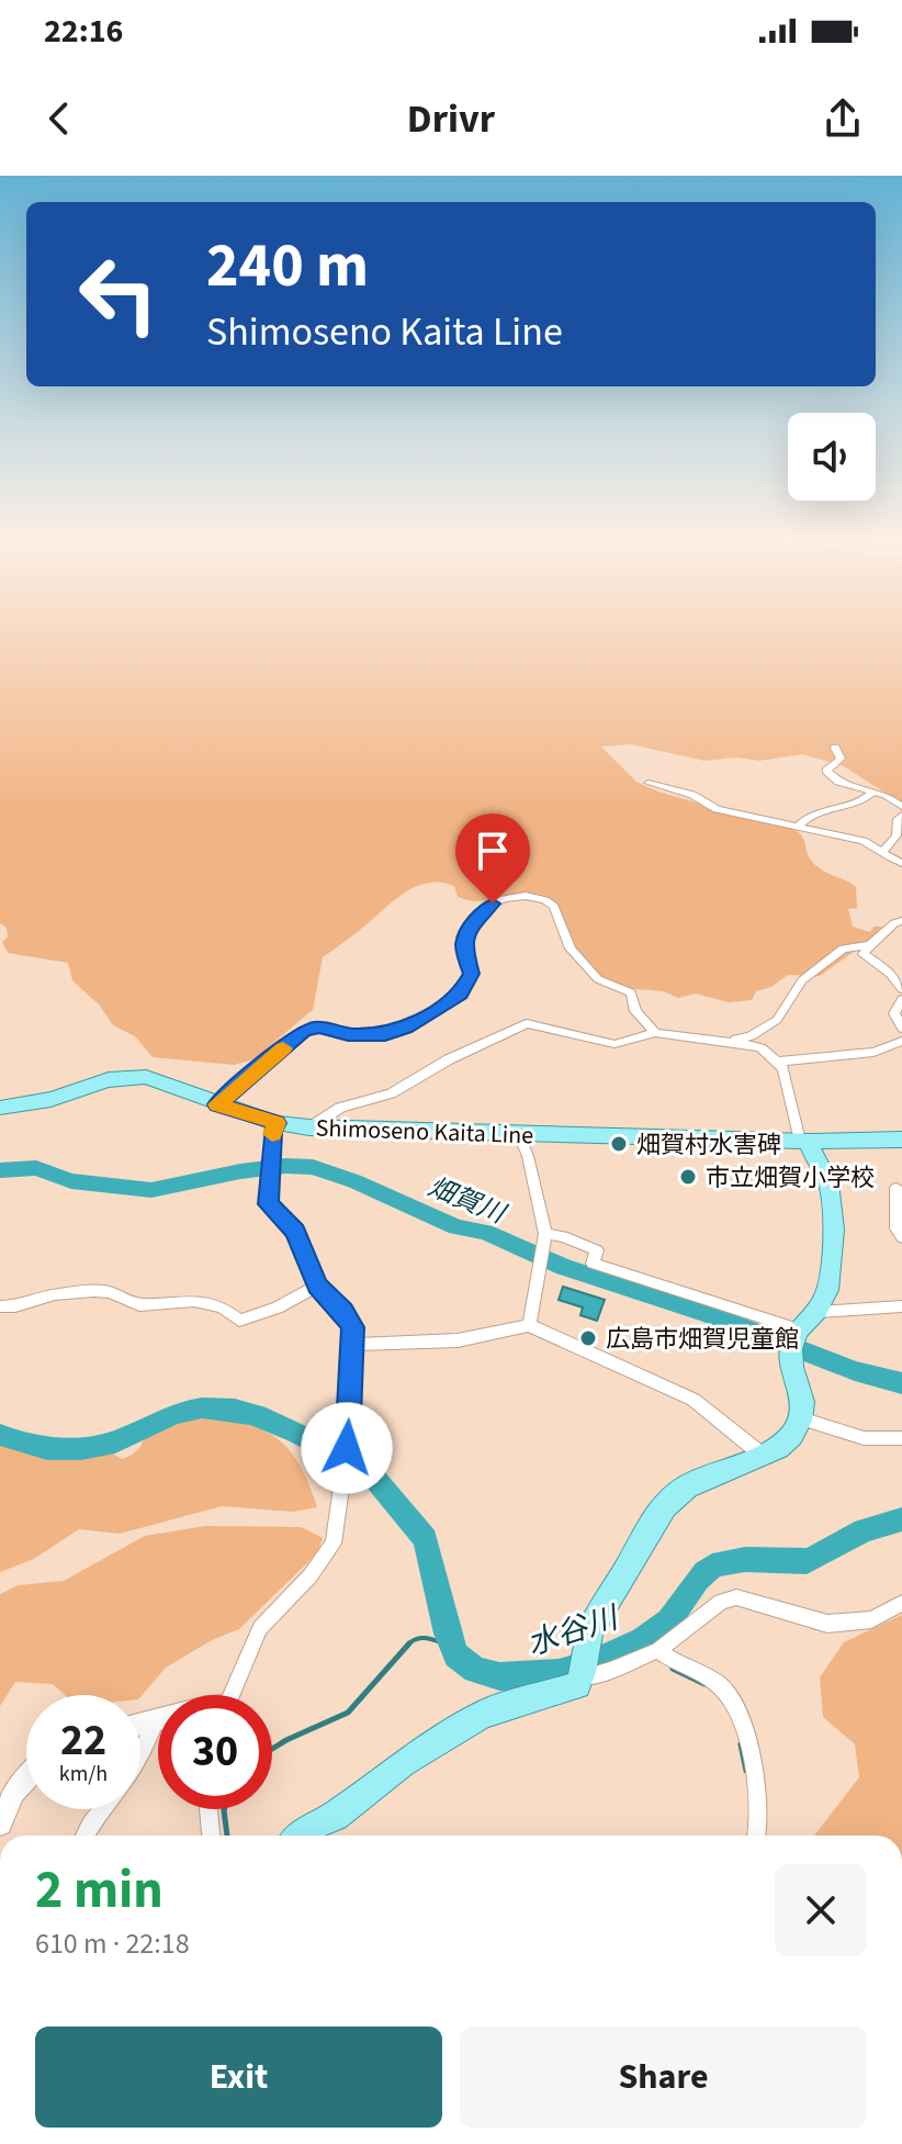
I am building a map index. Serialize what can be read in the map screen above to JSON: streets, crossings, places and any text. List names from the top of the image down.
{
  "streets": {
    "main road": ["Shimoseno Kaita Line"]
  },
  "water": ["畑賀川", "水谷川"],
  "places": ["畑賀村水害碑", "市立畑賀小学校", "広島市畑賀児童館"],
  "page": {
    "status": "22:16",
    "header": "Drivr",
    "turn": ["240 m", "Shimoseno Kaita Line"],
    "speed": "22 km/h",
    "limit": "30",
    "heading": ["2 min", "610 m · 22:18"],
    "buttons": ["Exit", "Share"]
  }
}
